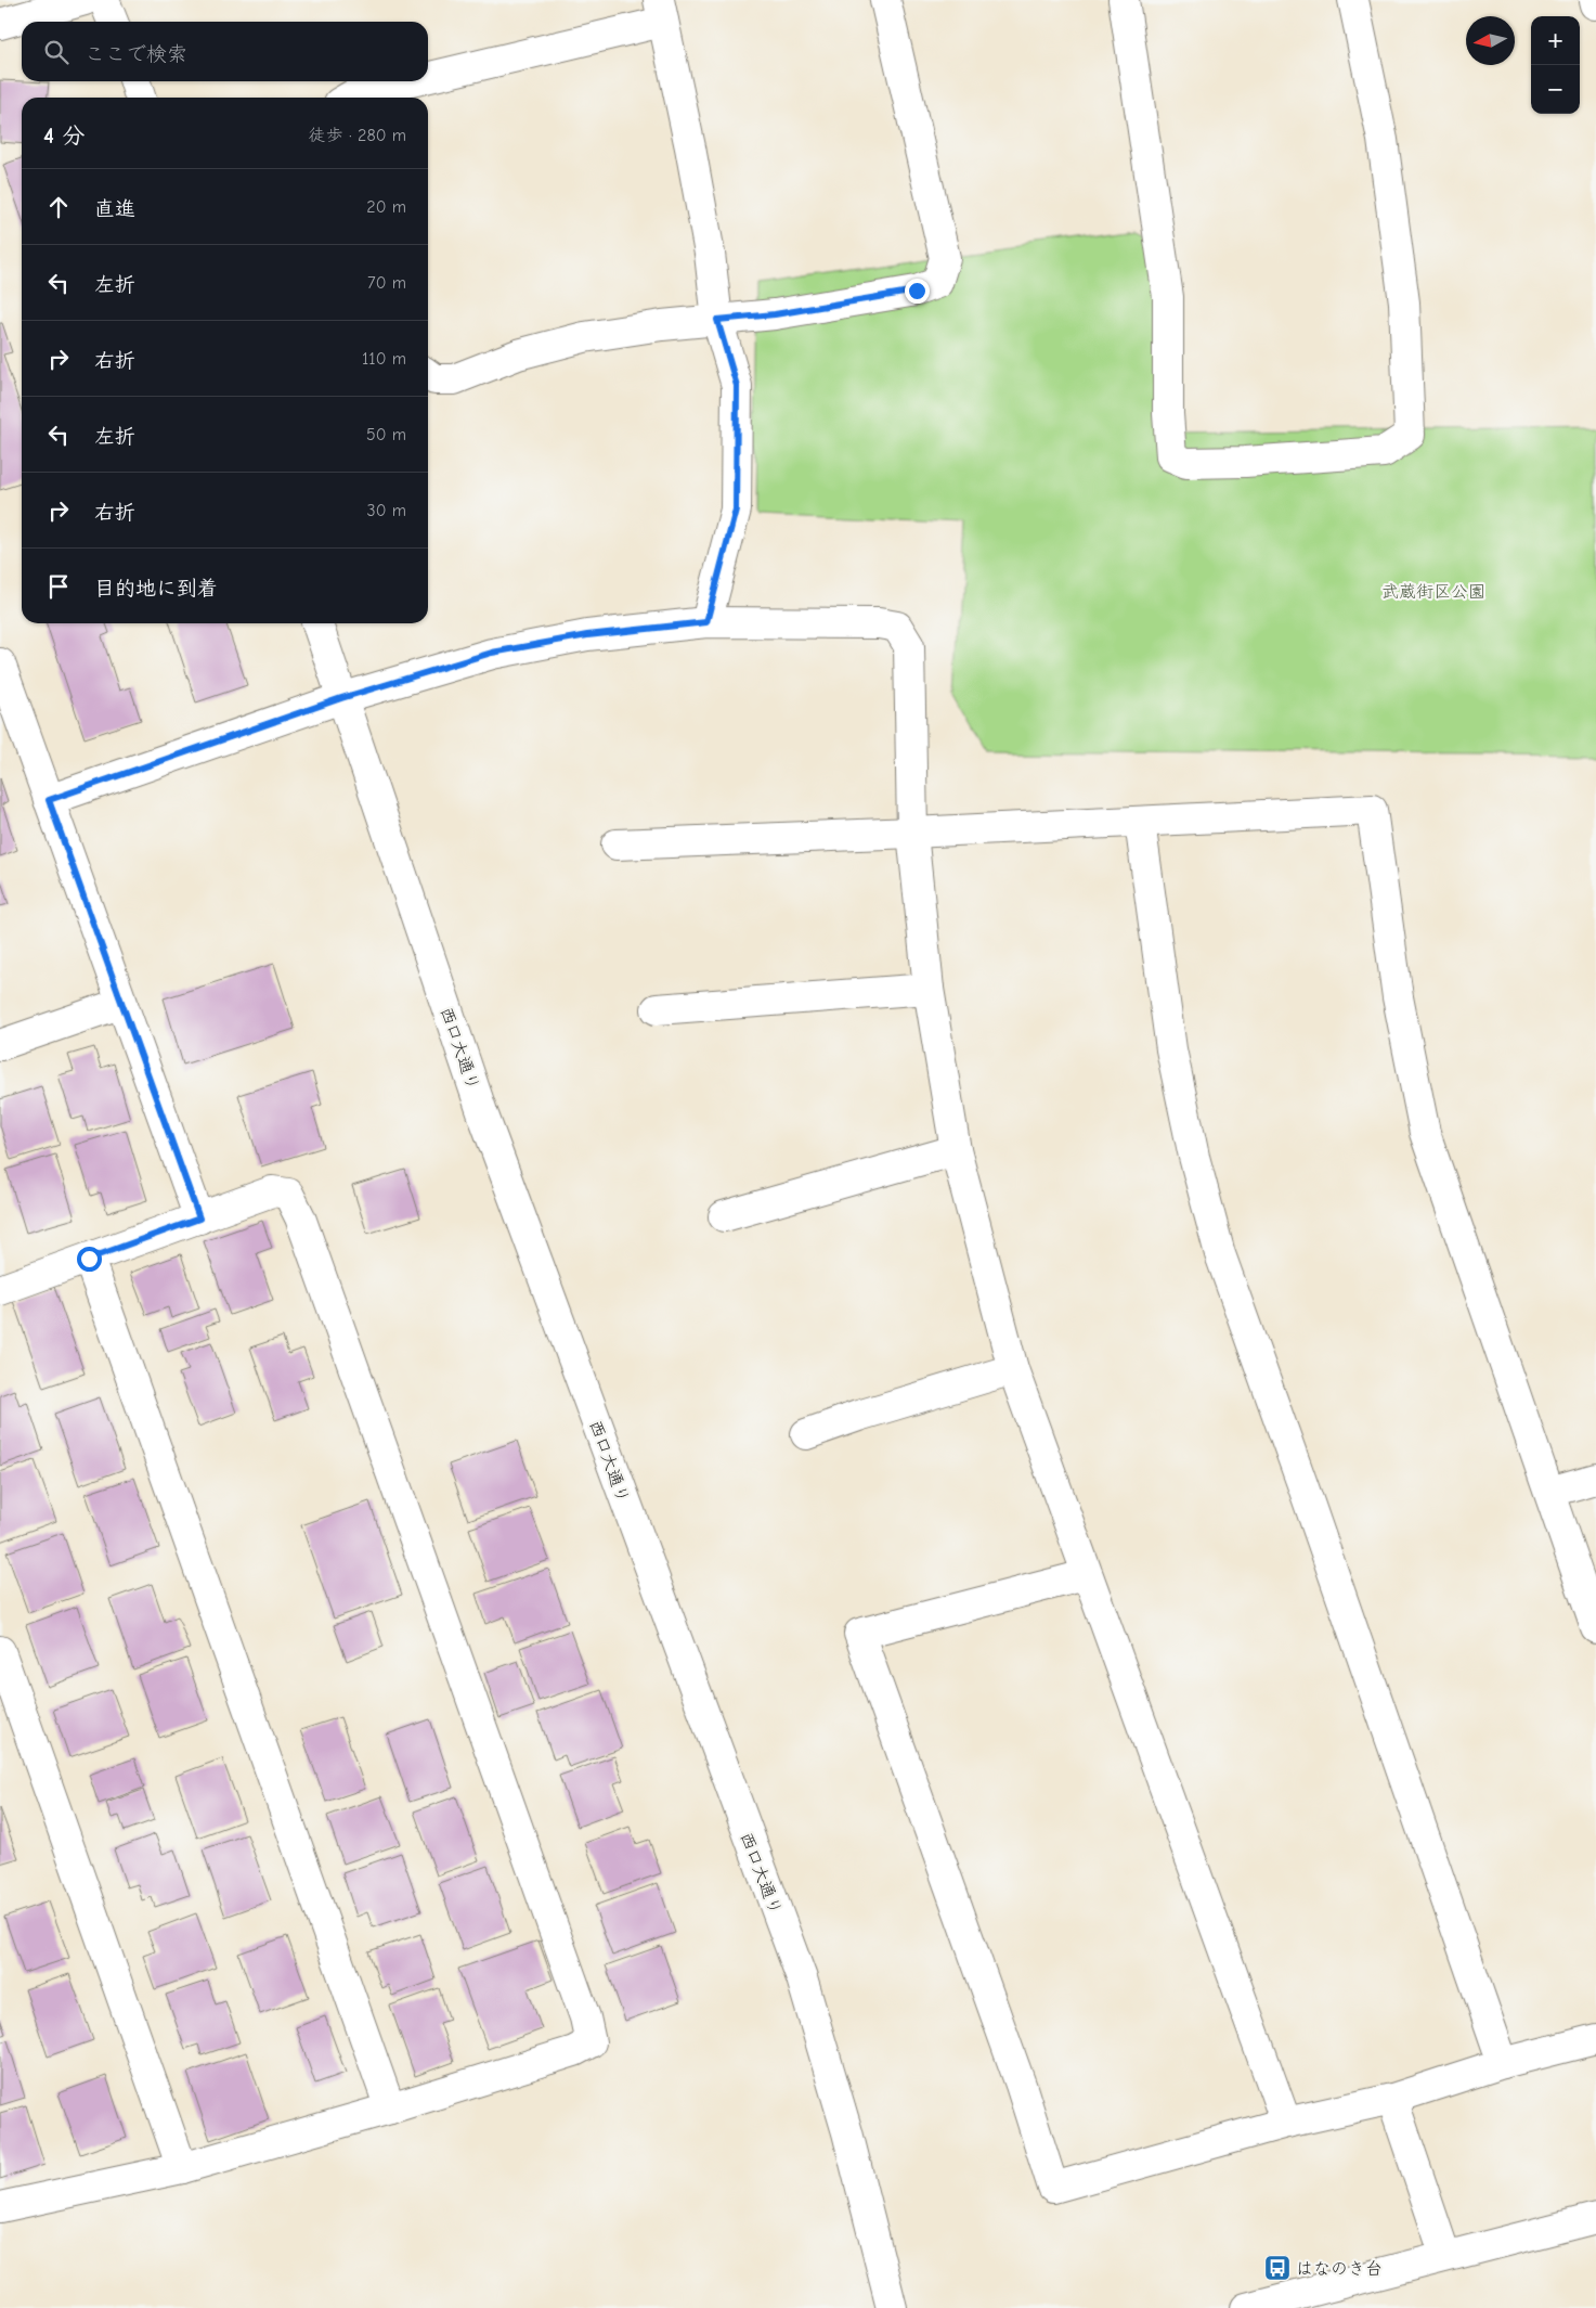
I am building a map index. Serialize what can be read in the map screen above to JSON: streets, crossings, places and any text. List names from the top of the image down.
{
  "streets": {
    "street": ["西口大通り"]
  },
  "parks": ["武蔵街区公園"],
  "places": {
    "bus stop": ["はなのき台"]
  },
  "north": "left",
  "page": {
    "map_buttons": ["+", "−"],
    "search": "ここで検索",
    "heading": ["4 分", "徒歩 · 280 m"],
    "list": [
      ["直進", "20 m"],
      ["左折", "70 m"],
      ["右折", "110 m"],
      ["左折", "50 m"],
      ["右折", "30 m"],
      "目的地に到着"
    ]
  }
}
